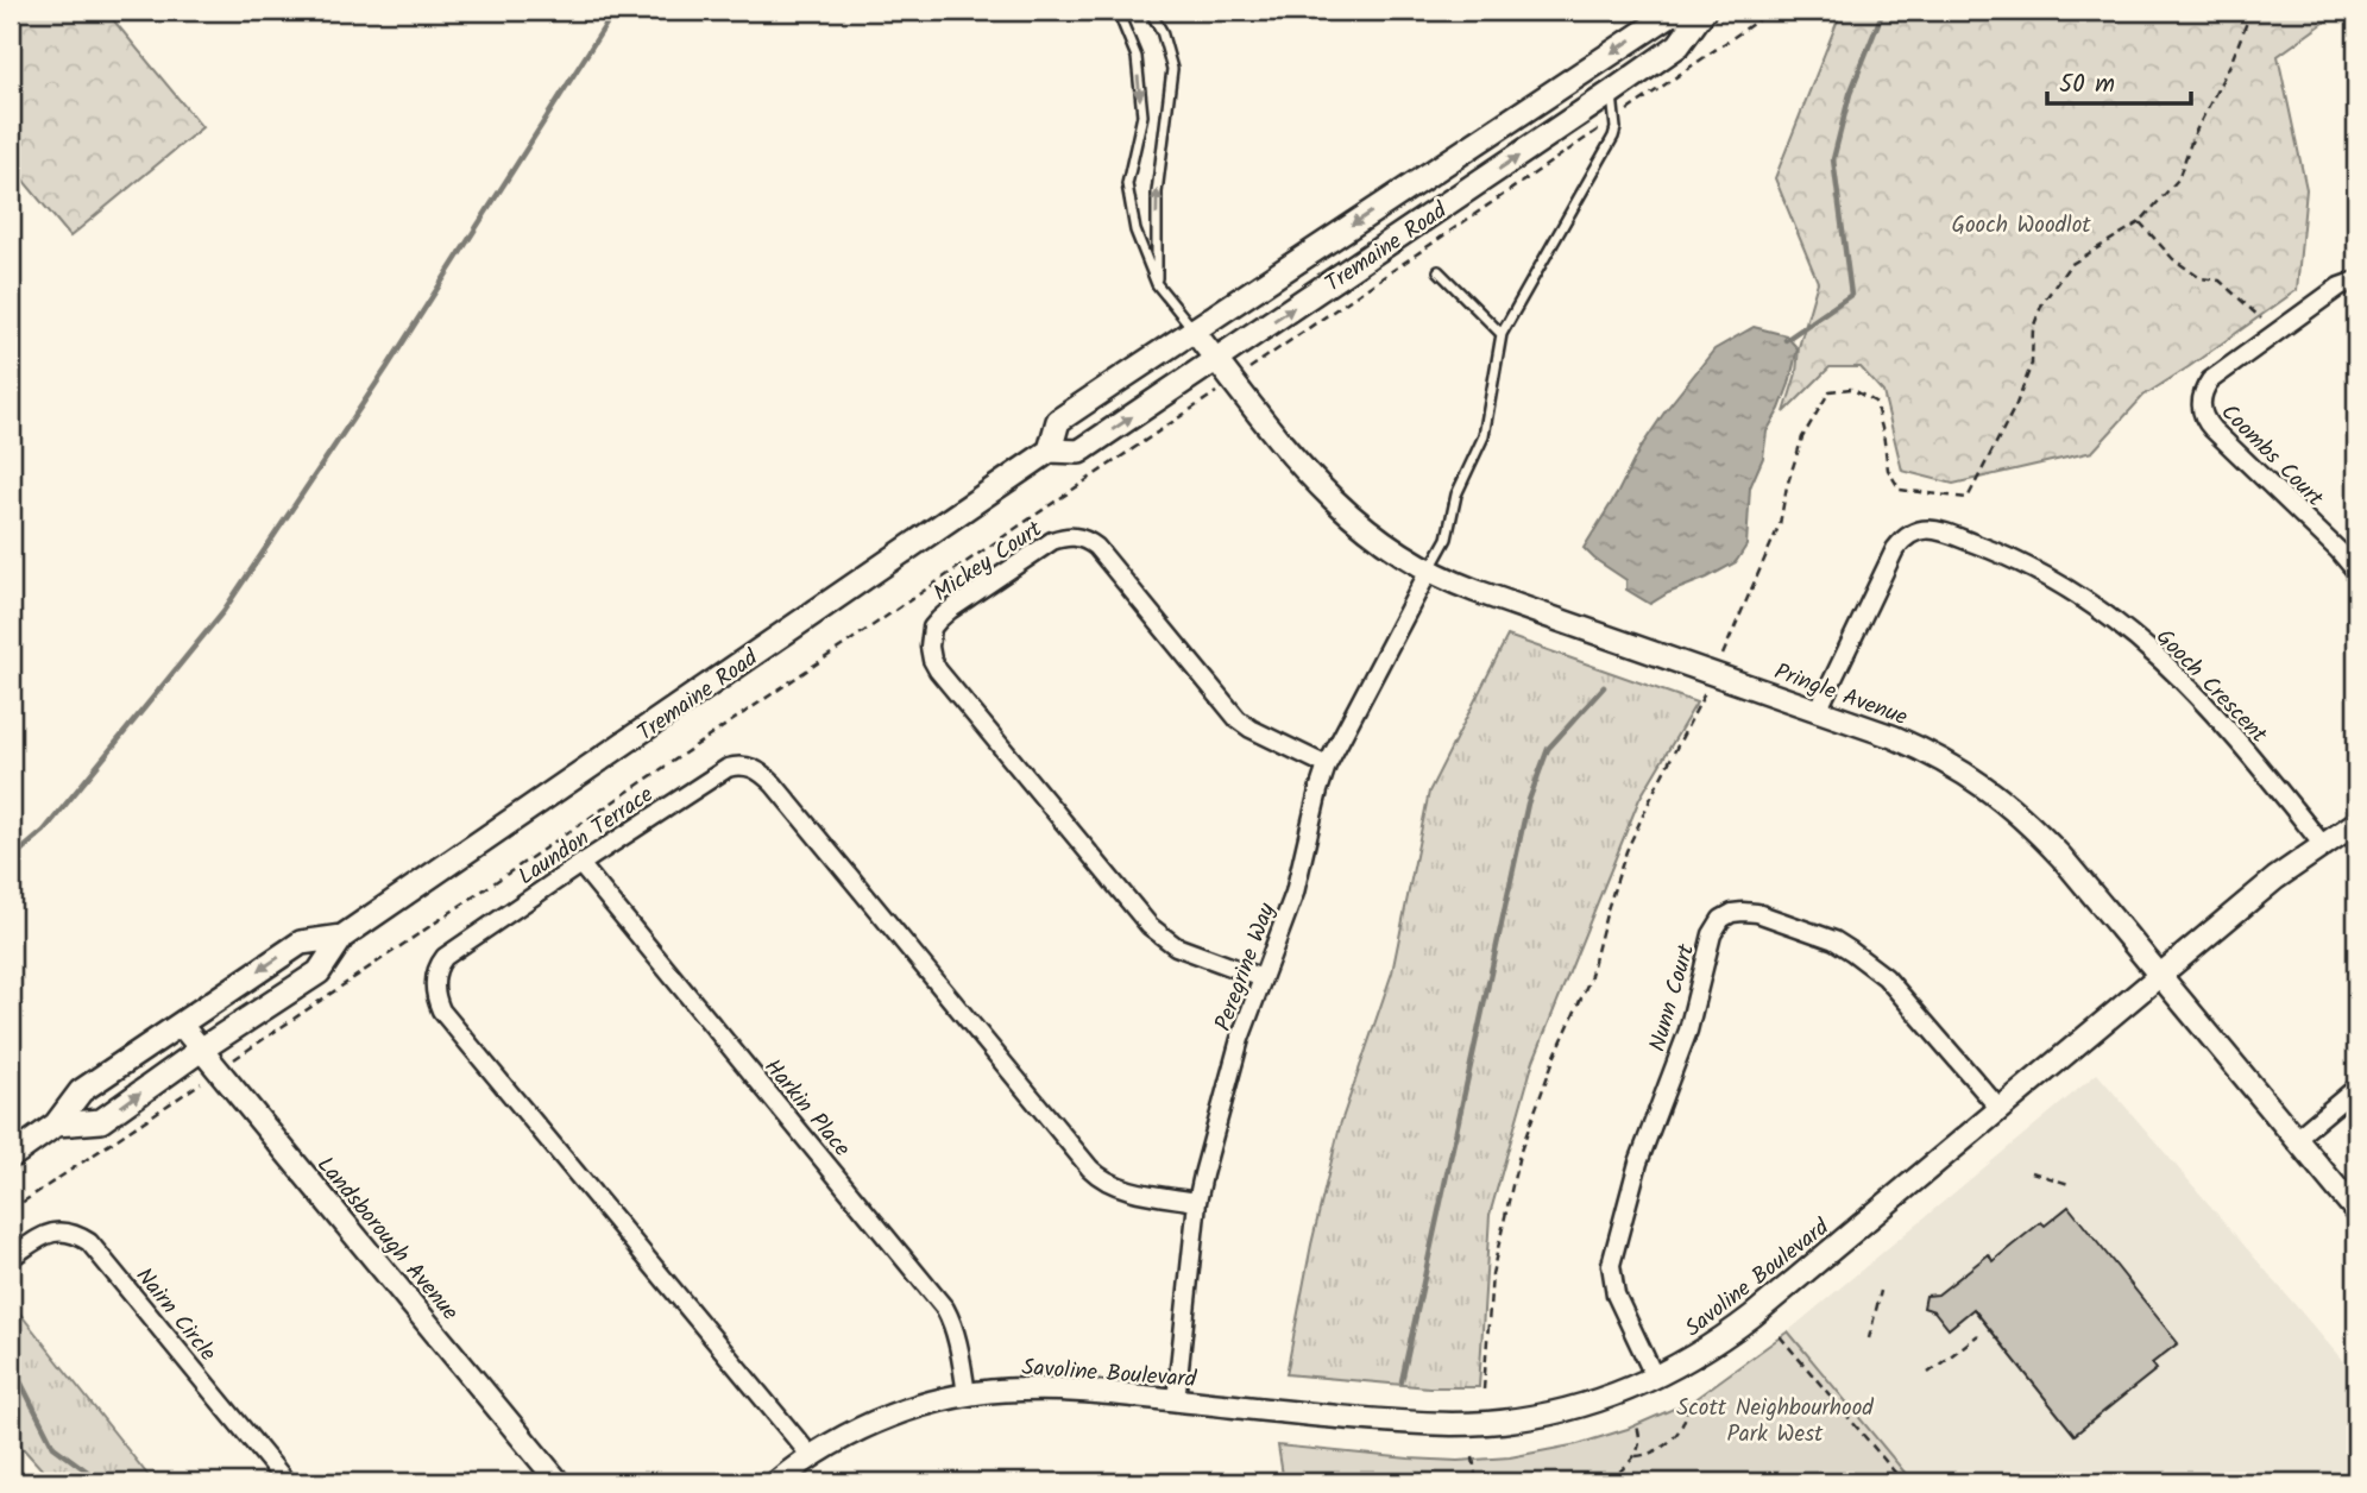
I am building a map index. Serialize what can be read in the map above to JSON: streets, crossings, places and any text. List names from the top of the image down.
{
  "streets": {
    "main road": ["Tremaine Road"],
    "street": [
      "Coombs Court",
      "Mickey Court",
      "Gooch Crescent",
      "Pringle Avenue",
      "Laundon Terrace",
      "Peregrine Way",
      "Nunn Court",
      "Harkin Place",
      "Landsborough Avenue",
      "Savoline Boulevard",
      "Nairn Circle"
    ]
  },
  "crossings": [
    ["Tremaine Road", "Pringle Avenue"],
    ["Tremaine Road", "Landsborough Avenue"],
    ["Mickey Court", "Peregrine Way"],
    ["Gooch Crescent", "Pringle Avenue"],
    ["Gooch Crescent", "Savoline Boulevard"],
    ["Pringle Avenue", "Peregrine Way"],
    ["Pringle Avenue", "Savoline Boulevard"],
    ["Laundon Terrace", "Peregrine Way"],
    ["Laundon Terrace", "Harkin Place"],
    ["Laundon Terrace", "Savoline Boulevard"],
    ["Peregrine Way", "Savoline Boulevard"],
    ["Nunn Court", "Savoline Boulevard"],
    ["Harkin Place", "Savoline Boulevard"]
  ],
  "parks": ["Gooch Woodlot", "Scott Neighbourhood Park West"],
  "scale_bar": "50 m"
}
